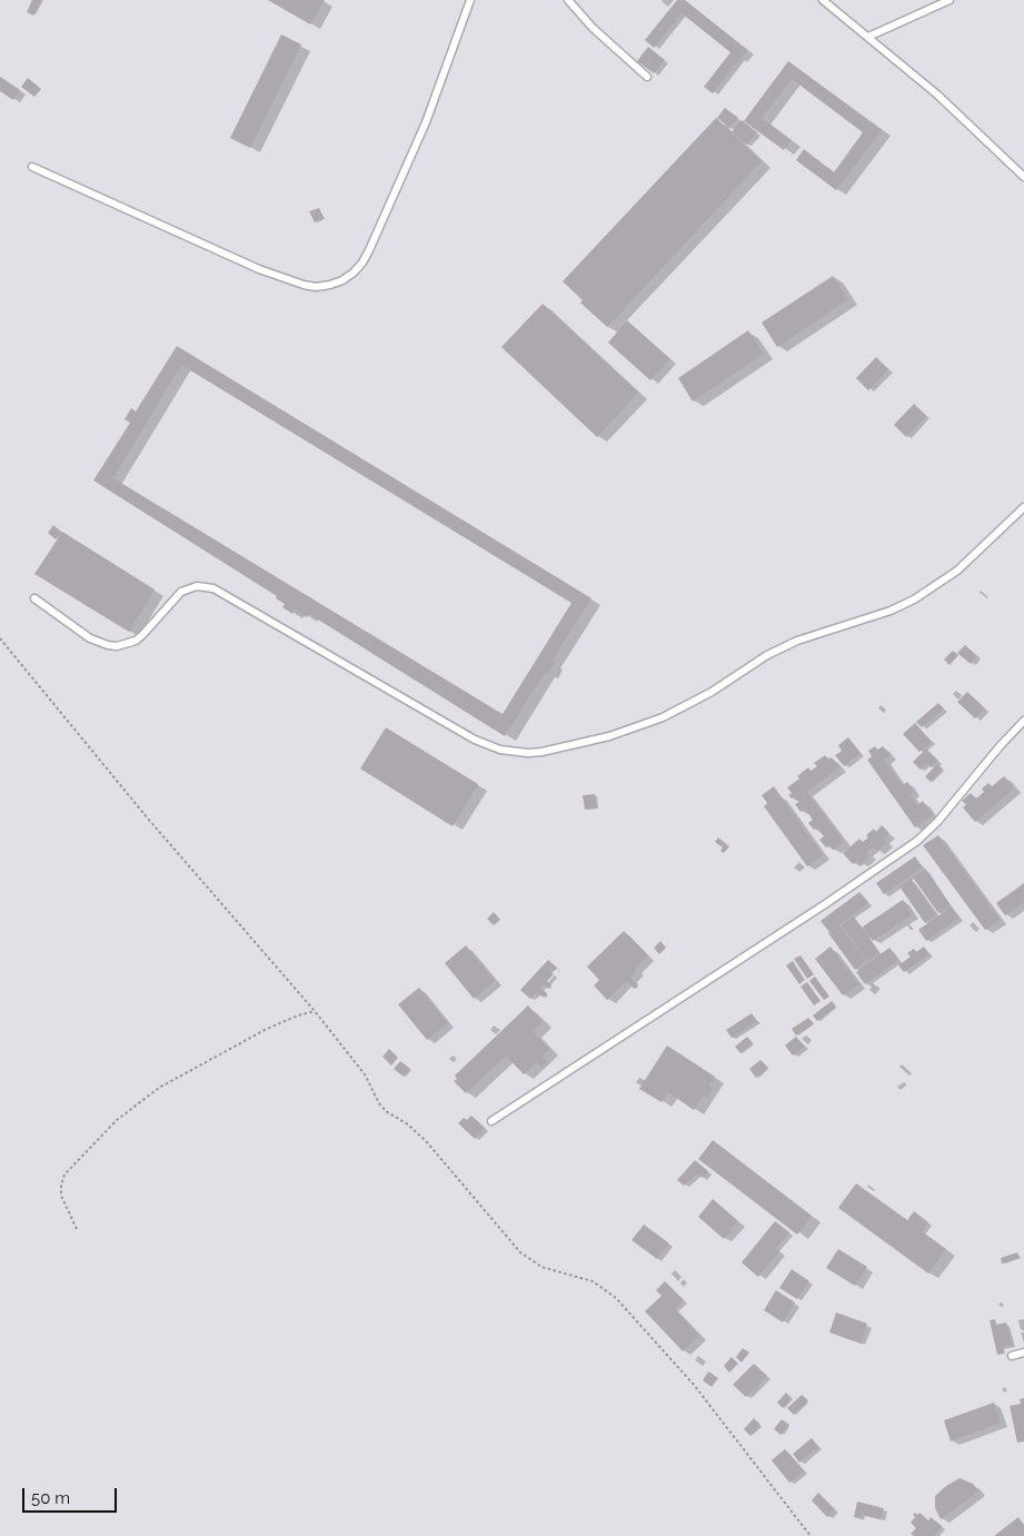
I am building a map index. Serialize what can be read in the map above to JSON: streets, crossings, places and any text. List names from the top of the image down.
{
  "scale_bar": "50 m"
}
